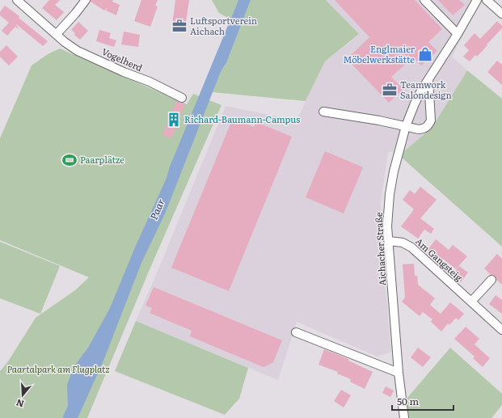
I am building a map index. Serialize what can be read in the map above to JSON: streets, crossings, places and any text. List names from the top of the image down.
{
  "streets": {
    "street": ["Vogelherd", "Aichacher Straße", "Am Gangsteig"]
  },
  "crossings": [
    ["Aichacher Straße", "Am Gangsteig"]
  ],
  "water": ["Paar"],
  "parks": ["Paartalpark am Flugplatz"],
  "places": {
    "office": ["Luftsportverein Aichach", "Teamwork Salondesign"],
    "shop": ["Englmaier Möbelwerkstätte"],
    "building": ["Richard-Baumann-Campus"],
    "sports": ["Paarplätze"]
  },
  "scale_bar": "50 m",
  "north": "bottom"
}
